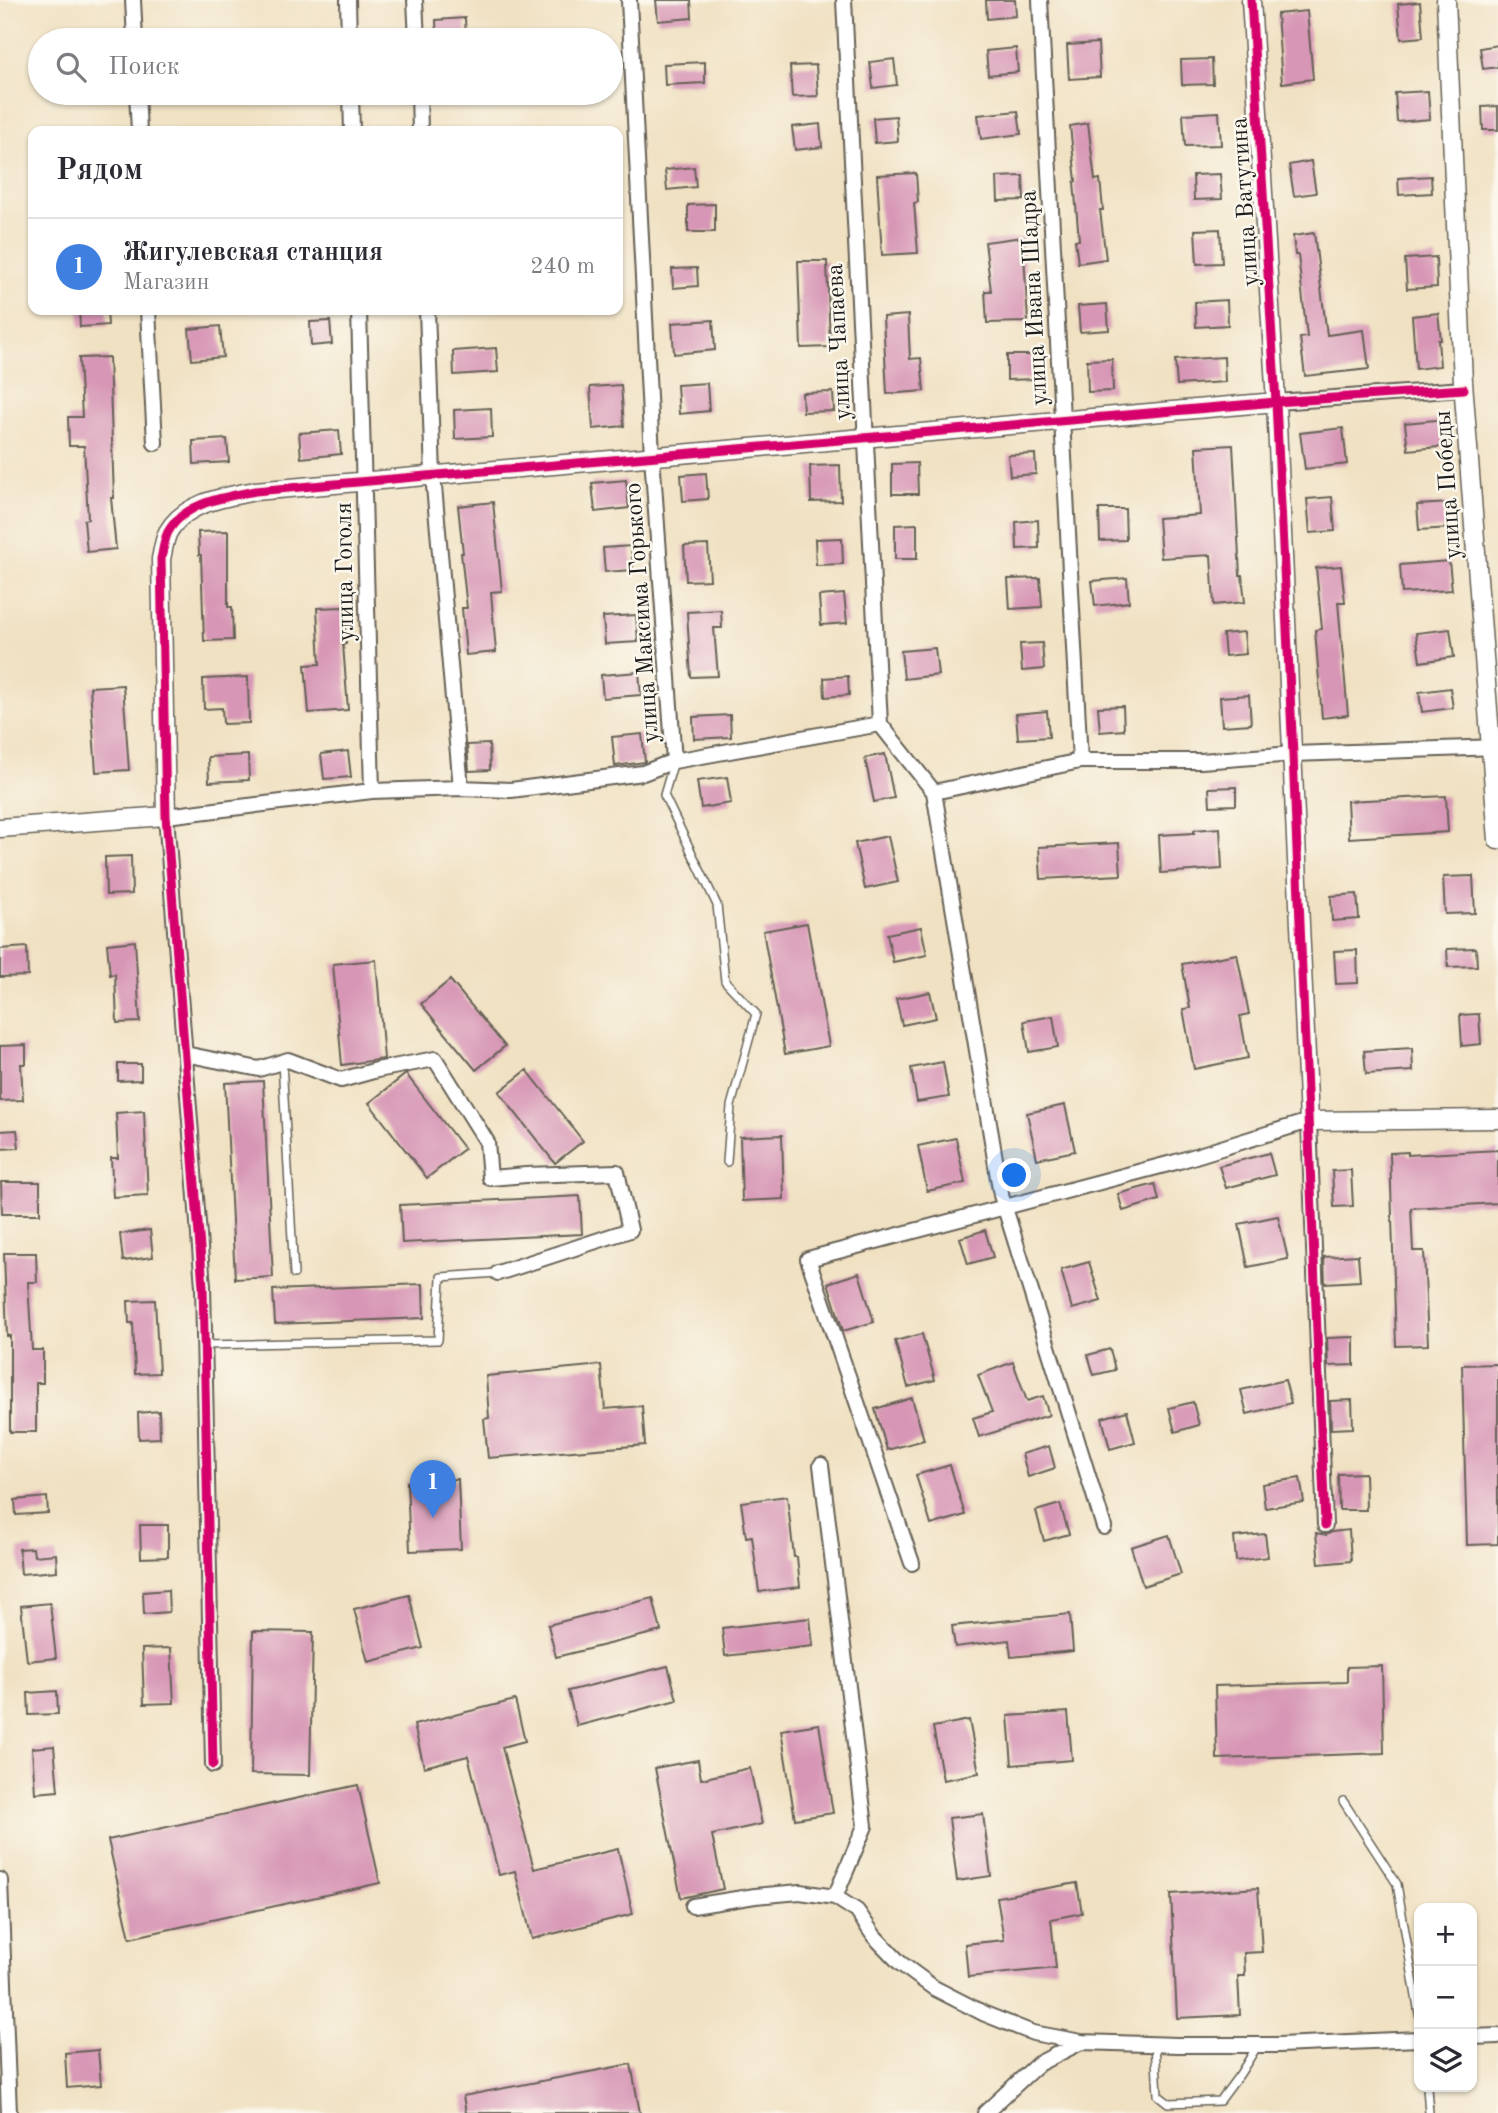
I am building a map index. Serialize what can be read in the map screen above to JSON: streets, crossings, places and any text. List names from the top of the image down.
{
  "streets": {
    "street": [
      "улица Ватутина",
      "улица Ивана Шадра",
      "улица Чапаева",
      "улица Победы",
      "улица Гоголя",
      "улица Максима Горького"
    ]
  },
  "page": {
    "search": "Поиск",
    "heading": "Рядом",
    "list": [
      {
        "mark": "1",
        "name": "Жигулевская станция",
        "note": "Магазин",
        "value": "240 m"
      }
    ],
    "pins": "1",
    "map_buttons": ["+", "−"]
  }
}
